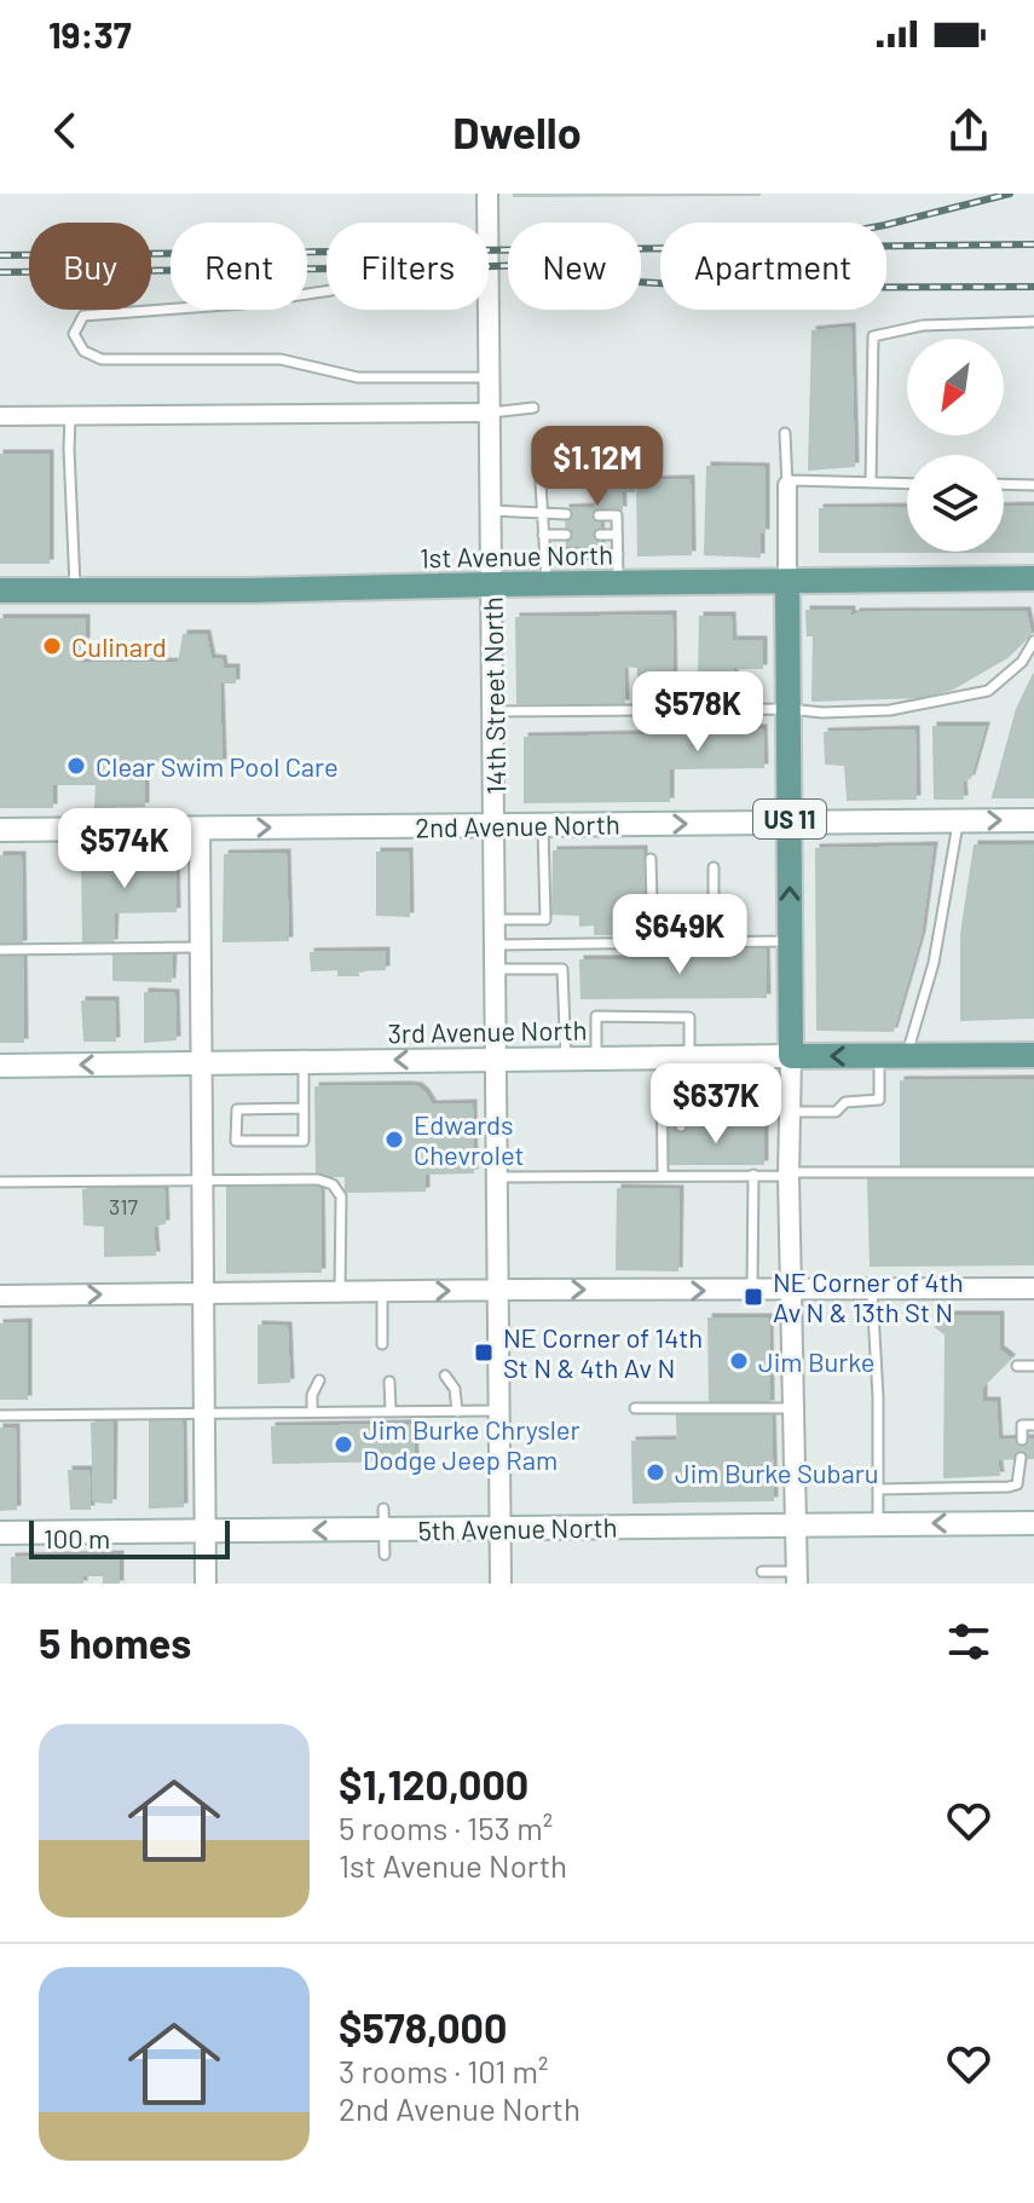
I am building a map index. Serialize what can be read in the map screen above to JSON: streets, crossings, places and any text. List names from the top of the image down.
{
  "streets": {
    "main road": [
      "1st Avenue North",
      "US 11",
      "2nd Avenue North",
      "3rd Avenue North",
      "5th Avenue North"
    ],
    "street": ["14th Street North"]
  },
  "crossings": [
    ["1st Avenue North", "14th Street North"],
    ["1st Avenue North", "US 11"],
    ["14th Street North", "2nd Avenue North"],
    ["14th Street North", "3rd Avenue North"],
    ["14th Street North", "5th Avenue North"],
    ["US 11", "2nd Avenue North"],
    ["US 11", "3rd Avenue North"]
  ],
  "one_way": ["2nd Avenue North", "3rd Avenue North"],
  "places": {
    "other": [
      "Culinard",
      "Clear Swim Pool Care",
      "Edwards Chevrolet",
      "Jim Burke",
      "Jim Burke Chrysler Dodge Jeep Ram",
      "Jim Burke Subaru"
    ],
    "transit": ["NE Corner of 4th Av N & 13th St N", "NE Corner of 14th St N & 4th Av N"]
  },
  "house_numbers": ["317"],
  "scale_bar": "100 m",
  "north": "bottom left",
  "page": {
    "status": "19:37",
    "header": "Dwello",
    "chip": [
      "Buy",
      "Rent",
      "Filters",
      "New",
      "Apartment"
    ],
    "price": [
      "$1.12M",
      "$578K",
      "$574K",
      "$649K",
      "$637K"
    ],
    "scale": "100 m",
    "heading": "5 homes",
    "list": [
      {
        "name": "$1,120,000",
        "note": "5 rooms · 153 m² · 1st Avenue North"
      },
      {
        "name": "$578,000",
        "note": "3 rooms · 101 m² · 2nd Avenue North"
      }
    ]
  }
}
